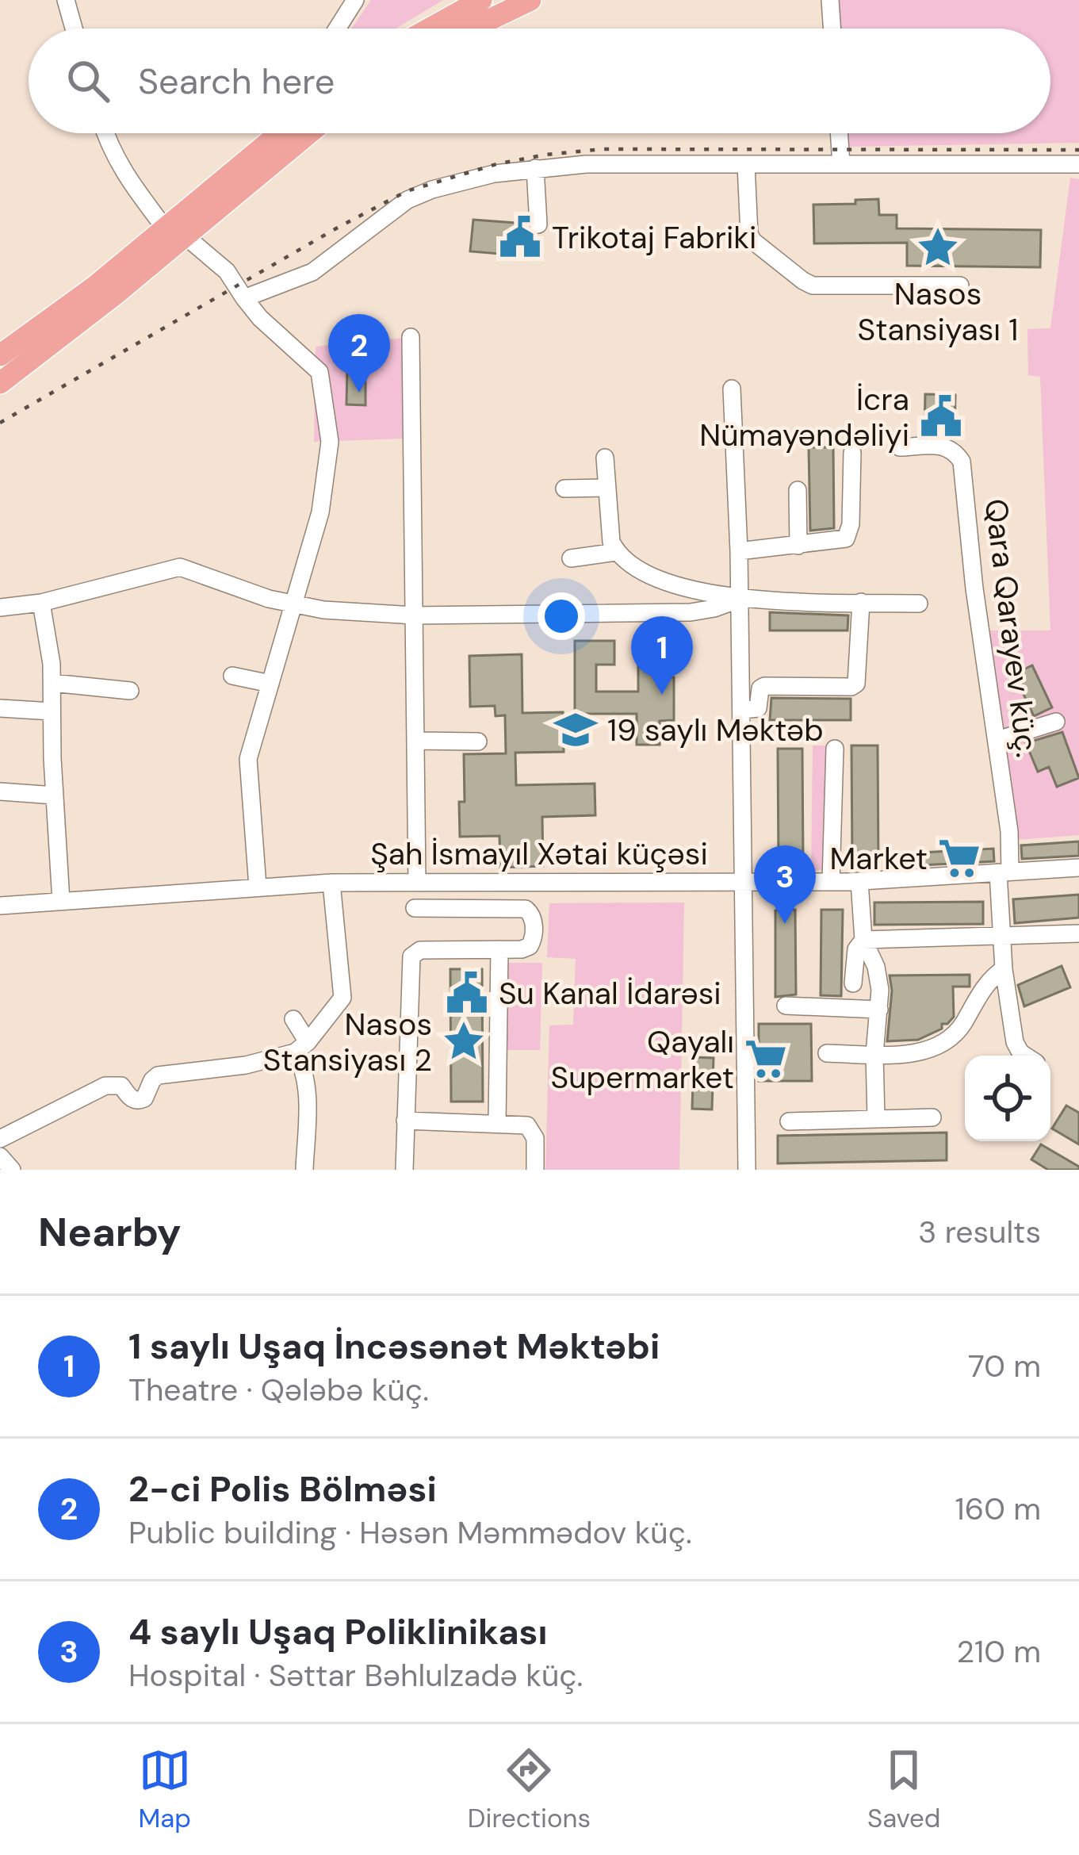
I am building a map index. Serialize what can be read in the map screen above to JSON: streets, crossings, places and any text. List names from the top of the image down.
{
  "streets": {
    "street": ["Qara Qarayev küç.", "Şah İsmayıl Xətai küçəsi"]
  },
  "crossings": [
    ["Qara Qarayev küç.", "Şah İsmayıl Xətai küçəsi"]
  ],
  "places": {
    "public building": ["Trikotaj Fabriki", "İcra Nümayəndəliyi", "Su Kanal İdarəsi"],
    "place": ["Nasos Stansiyası 1", "Nasos Stansiyası 2"],
    "school or university": ["19 saylı Məktəb"],
    "supermarket": ["Market", "Qayalı Supermarket"]
  },
  "page": {
    "search": "Search here",
    "pins": ["2", "1", "3"],
    "heading": ["Nearby", "3 results"],
    "list": [
      {
        "mark": "1",
        "name": "1 saylı Uşaq İncəsənət Məktəbi",
        "note": "Theatre · Qələbə küç.",
        "value": "70 m"
      },
      {
        "mark": "2",
        "name": "2-ci Polis Bölməsi",
        "note": "Public building · Həsən Məmmədov küç.",
        "value": "160 m"
      },
      {
        "mark": "3",
        "name": "4 saylı Uşaq Poliklinikası",
        "note": "Hospital · Səttar Bəhlulzadə küç.",
        "value": "210 m"
      }
    ],
    "nav": ["Map", "Directions", "Saved"]
  }
}
